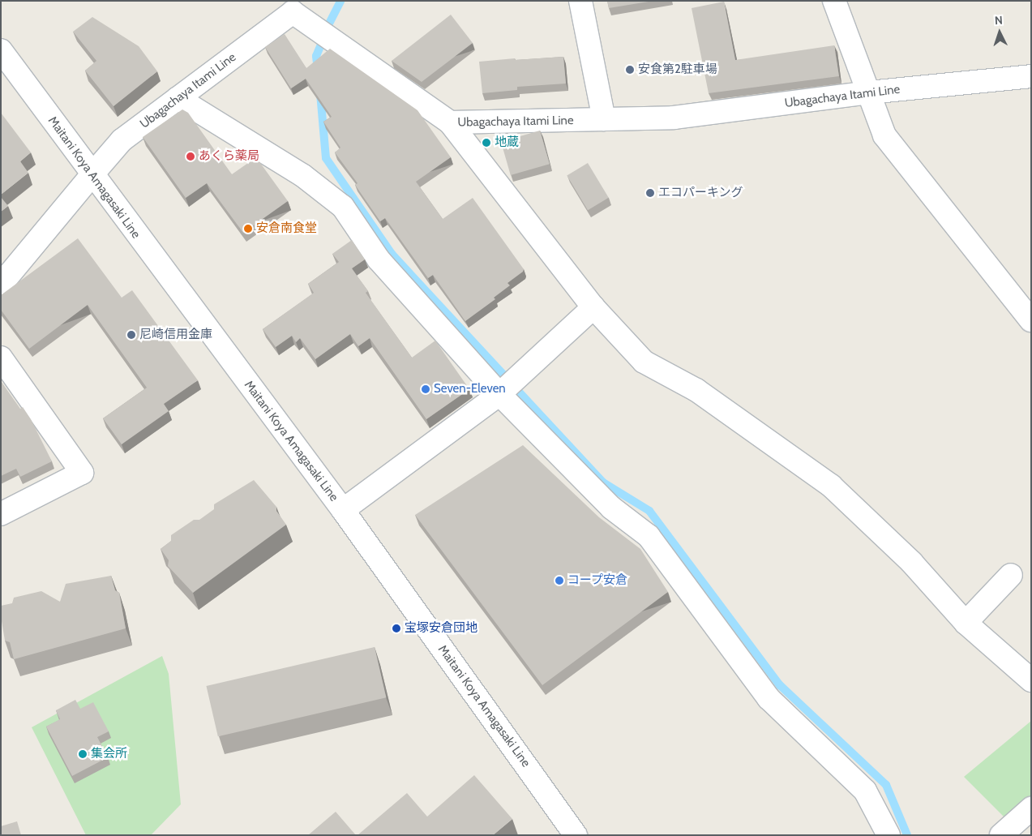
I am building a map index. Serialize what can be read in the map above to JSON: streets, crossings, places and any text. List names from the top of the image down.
{
  "streets": {
    "street": ["Ubagachaya Itami Line", "Maitani Koya Amagasaki Line"]
  },
  "crossings": [
    ["Ubagachaya Itami Line", "Maitani Koya Amagasaki Line"]
  ],
  "places": [
    "安食第2駐車場",
    "地蔵",
    "あくら薬局",
    "エコパーキング",
    "安倉南食堂",
    "尼崎信用金庫",
    "Seven-Eleven",
    "コープ安倉",
    "宝塚安倉団地",
    "集会所"
  ],
  "north": "top"
}
